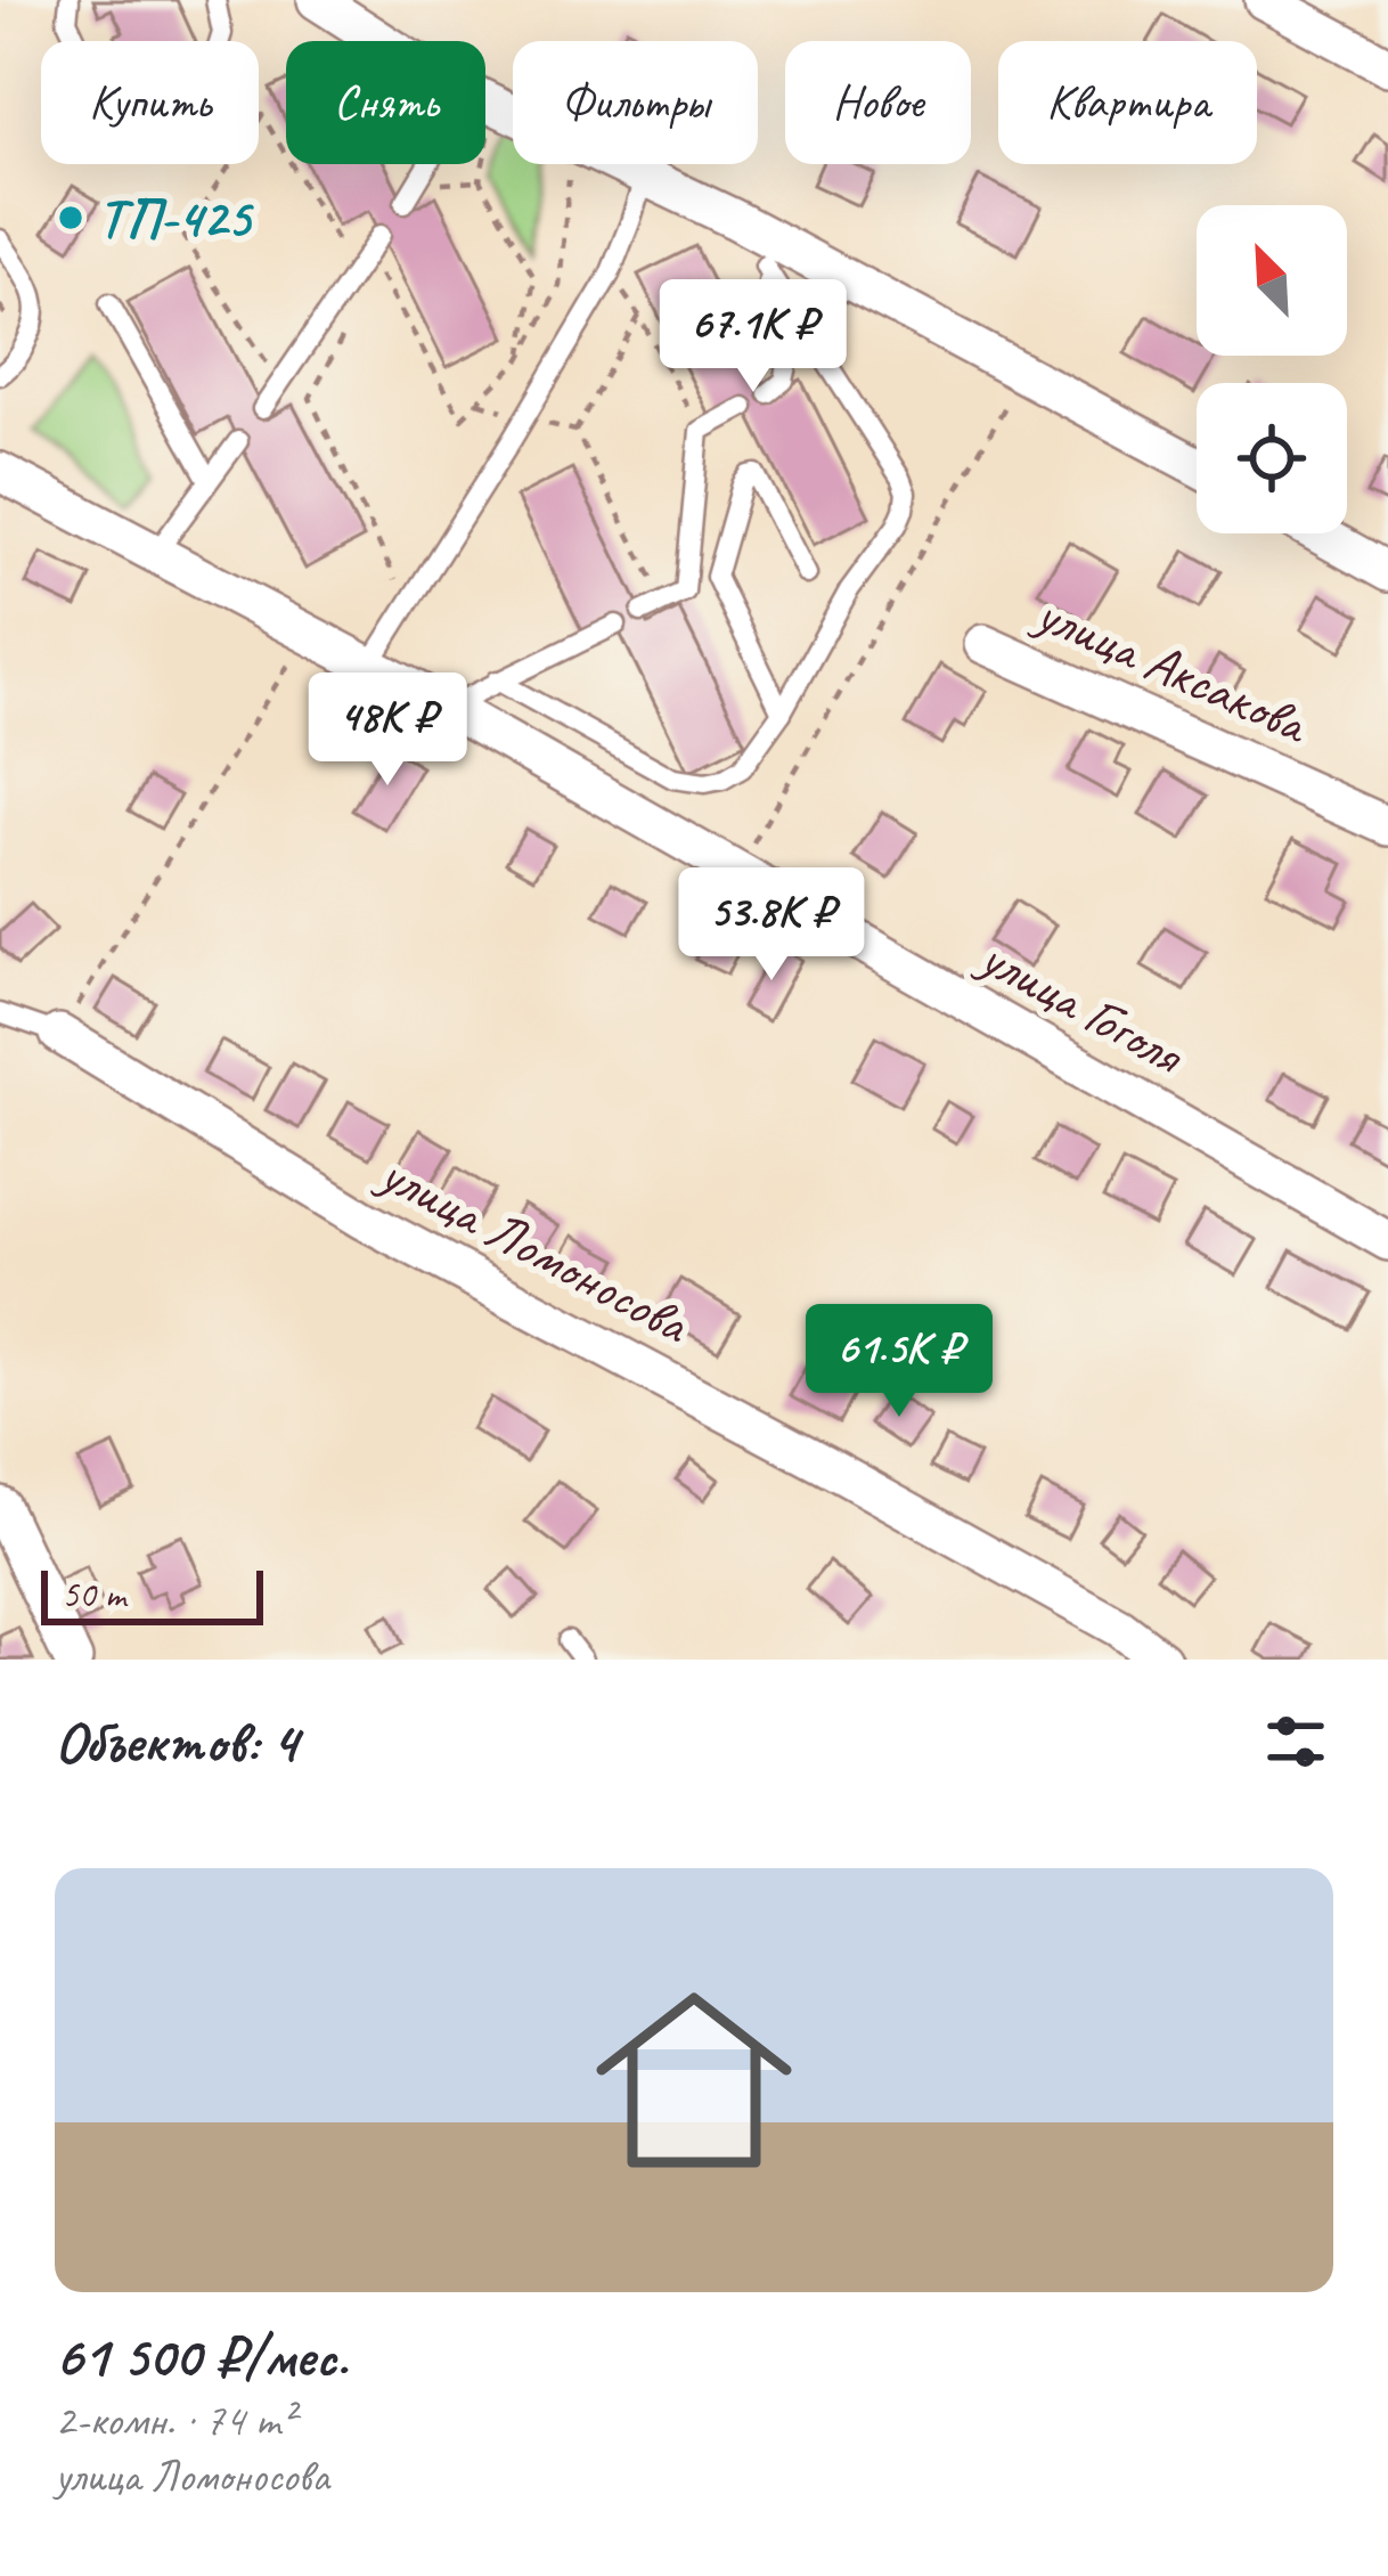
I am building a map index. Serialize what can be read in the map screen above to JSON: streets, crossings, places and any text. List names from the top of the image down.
{
  "streets": {
    "street": ["улица Аксакова", "улица Гоголя", "улица Ломоносова"]
  },
  "places": ["ТП-425"],
  "scale_bar": "50 m",
  "north": "top left",
  "page": {
    "chip": [
      "Купить",
      "Снять",
      "Фильтры",
      "Новое",
      "Квартира"
    ],
    "price": [
      "67.1K ₽",
      "48K ₽",
      "53.8K ₽",
      "61.5K ₽"
    ],
    "scale": "50 m",
    "heading": "Объектов: 4",
    "list": [
      {
        "name": "61 500 ₽/мес.",
        "note": "2-комн. · 74 m² · улица Ломоносова"
      }
    ]
  }
}
